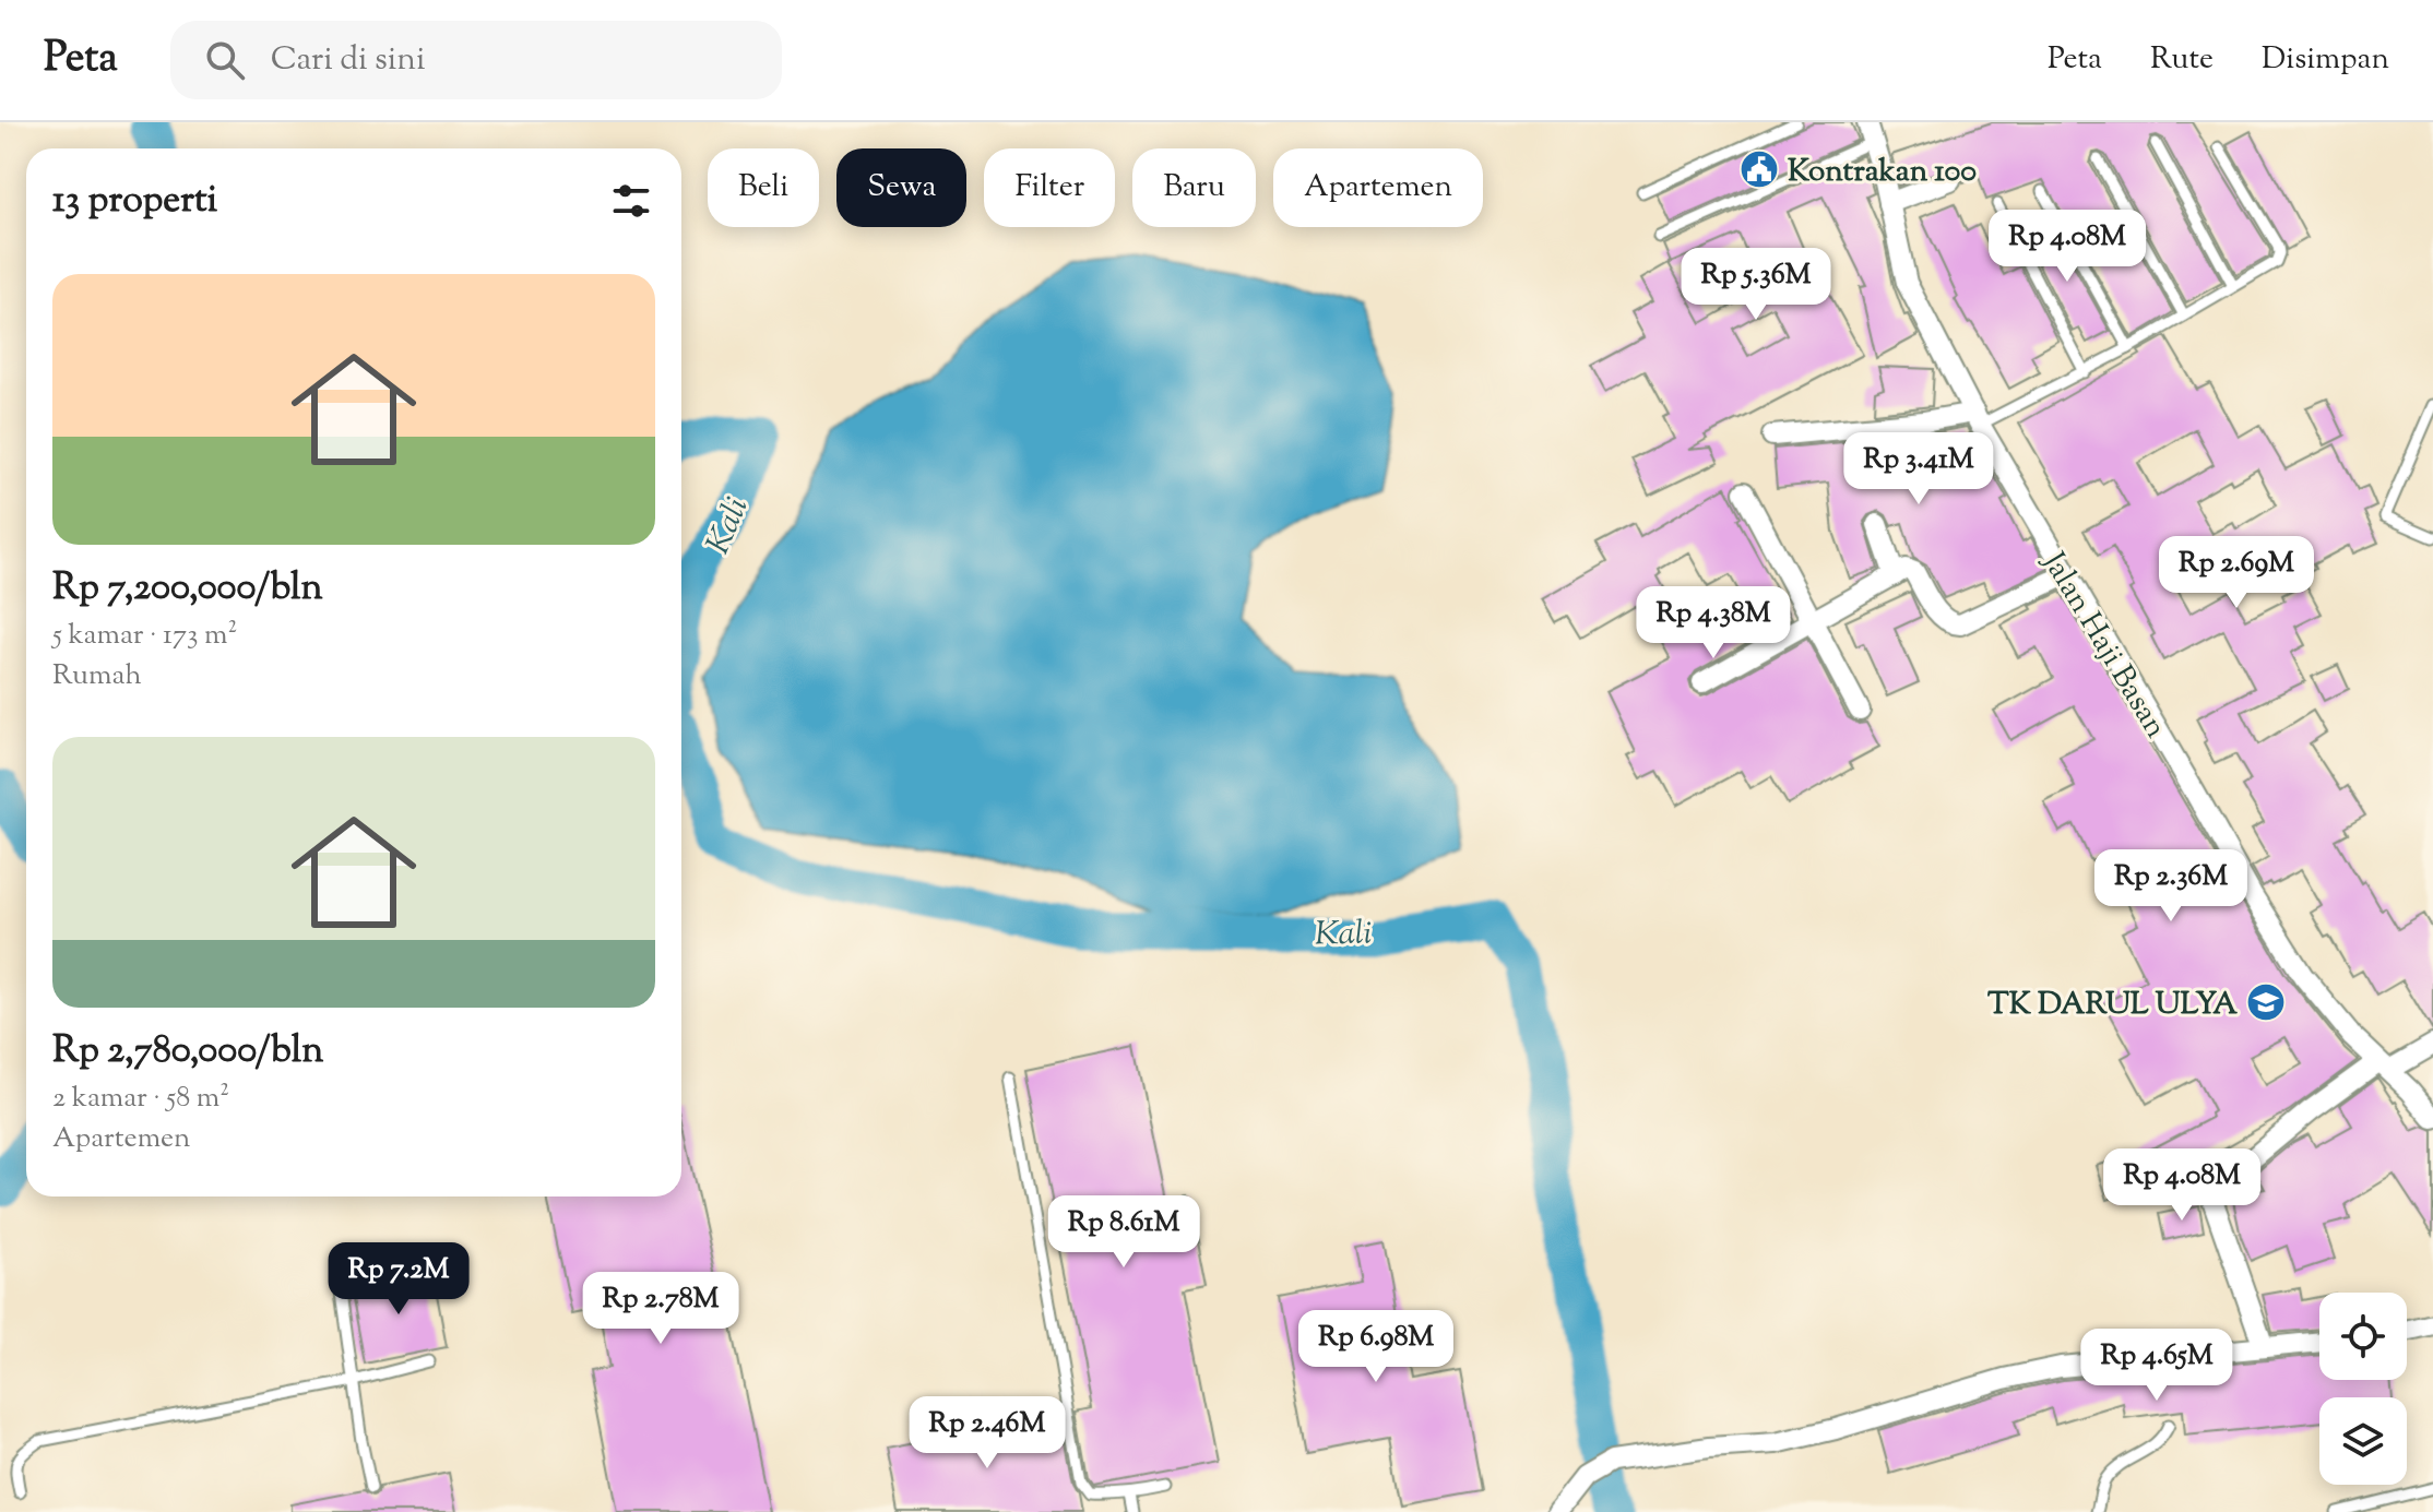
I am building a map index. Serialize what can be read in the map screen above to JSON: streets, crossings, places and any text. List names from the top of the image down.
{
  "streets": {
    "street": ["Jalan Haji Basan"]
  },
  "water": ["Kali"],
  "places": {
    "public building": ["Kontrakan 100"],
    "school or university": ["TK DARUL ULYA"]
  },
  "page": {
    "header": "Peta",
    "search": "Cari di sini",
    "nav": ["Peta", "Rute", "Disimpan"],
    "chip": [
      "Beli",
      "Sewa",
      "Filter",
      "Baru",
      "Apartemen"
    ],
    "heading": "13 properti",
    "price": [
      "Rp 4.08M",
      "Rp 5.36M",
      "Rp 3.41M",
      "Rp 2.69M",
      "Rp 4.38M",
      "Rp 2.36M",
      "Rp 4.08M",
      "Rp 8.61M",
      "Rp 7.2M",
      "Rp 2.78M",
      "Rp 6.98M",
      "Rp 4.65M",
      "Rp 2.46M"
    ],
    "list": [
      {
        "name": "Rp 7,200,000/bln",
        "note": "5 kamar · 173 m² · Rumah"
      },
      {
        "name": "Rp 2,780,000/bln",
        "note": "2 kamar · 58 m² · Apartemen"
      }
    ]
  }
}
